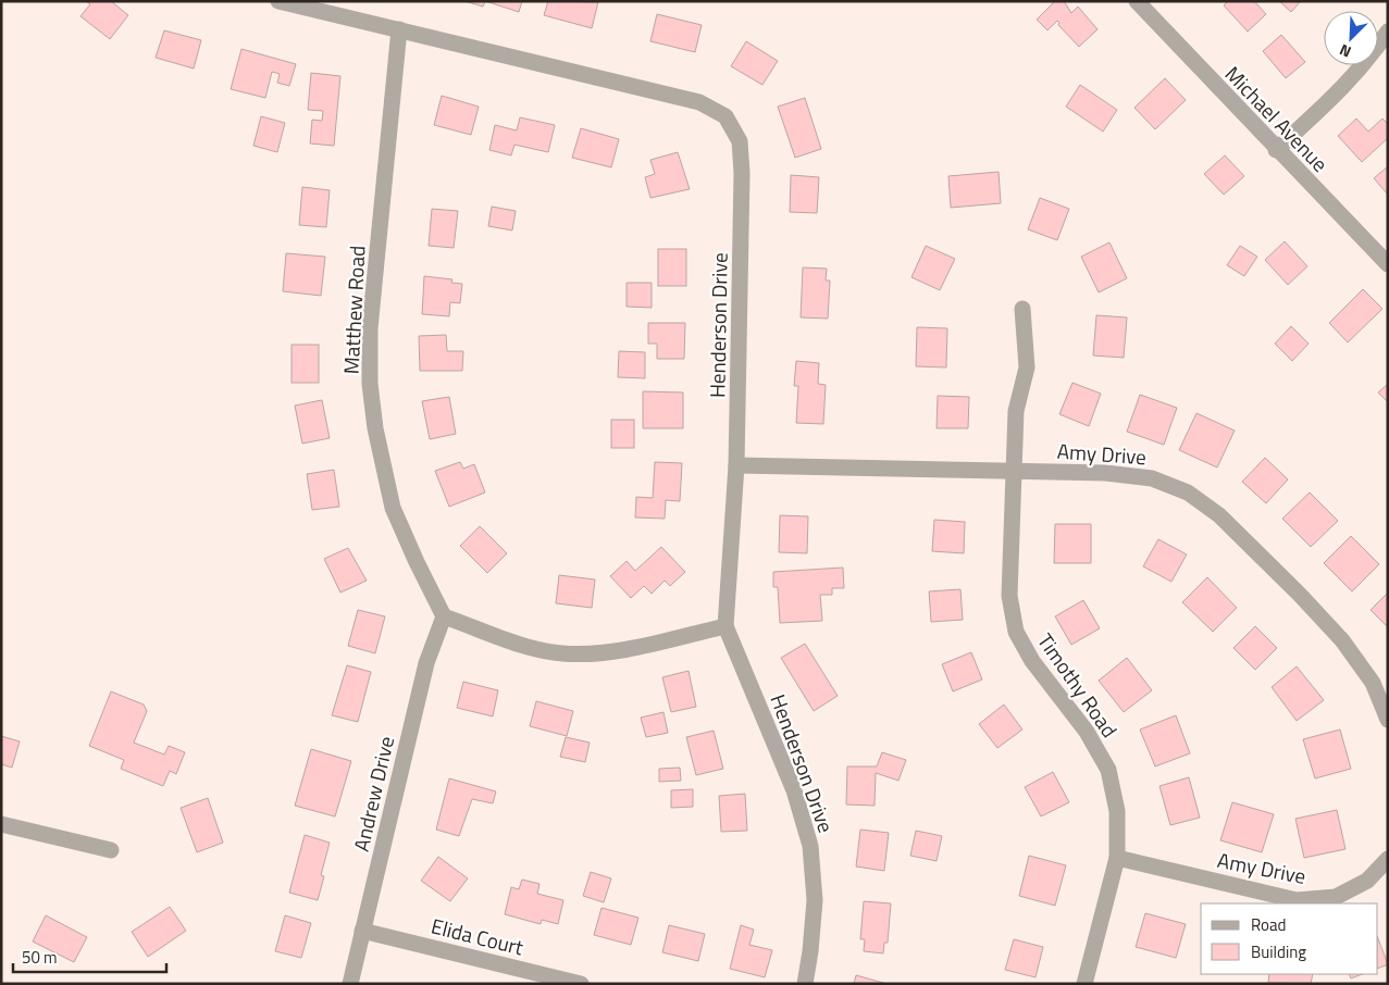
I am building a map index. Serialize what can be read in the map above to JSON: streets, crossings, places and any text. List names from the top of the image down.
{
  "streets": {
    "street": [
      "Michael Avenue",
      "Matthew Road",
      "Henderson Drive",
      "Amy Drive",
      "Timothy Road",
      "Andrew Drive",
      "Elida Court"
    ]
  },
  "crossings": [
    ["Matthew Road", "Henderson Drive"],
    ["Matthew Road", "Andrew Drive"],
    ["Henderson Drive", "Amy Drive"],
    ["Amy Drive", "Timothy Road"],
    ["Andrew Drive", "Elida Court"]
  ],
  "legend": ["Road", "Building"],
  "scale_bar": "50 m",
  "north": "bottom left"
}
